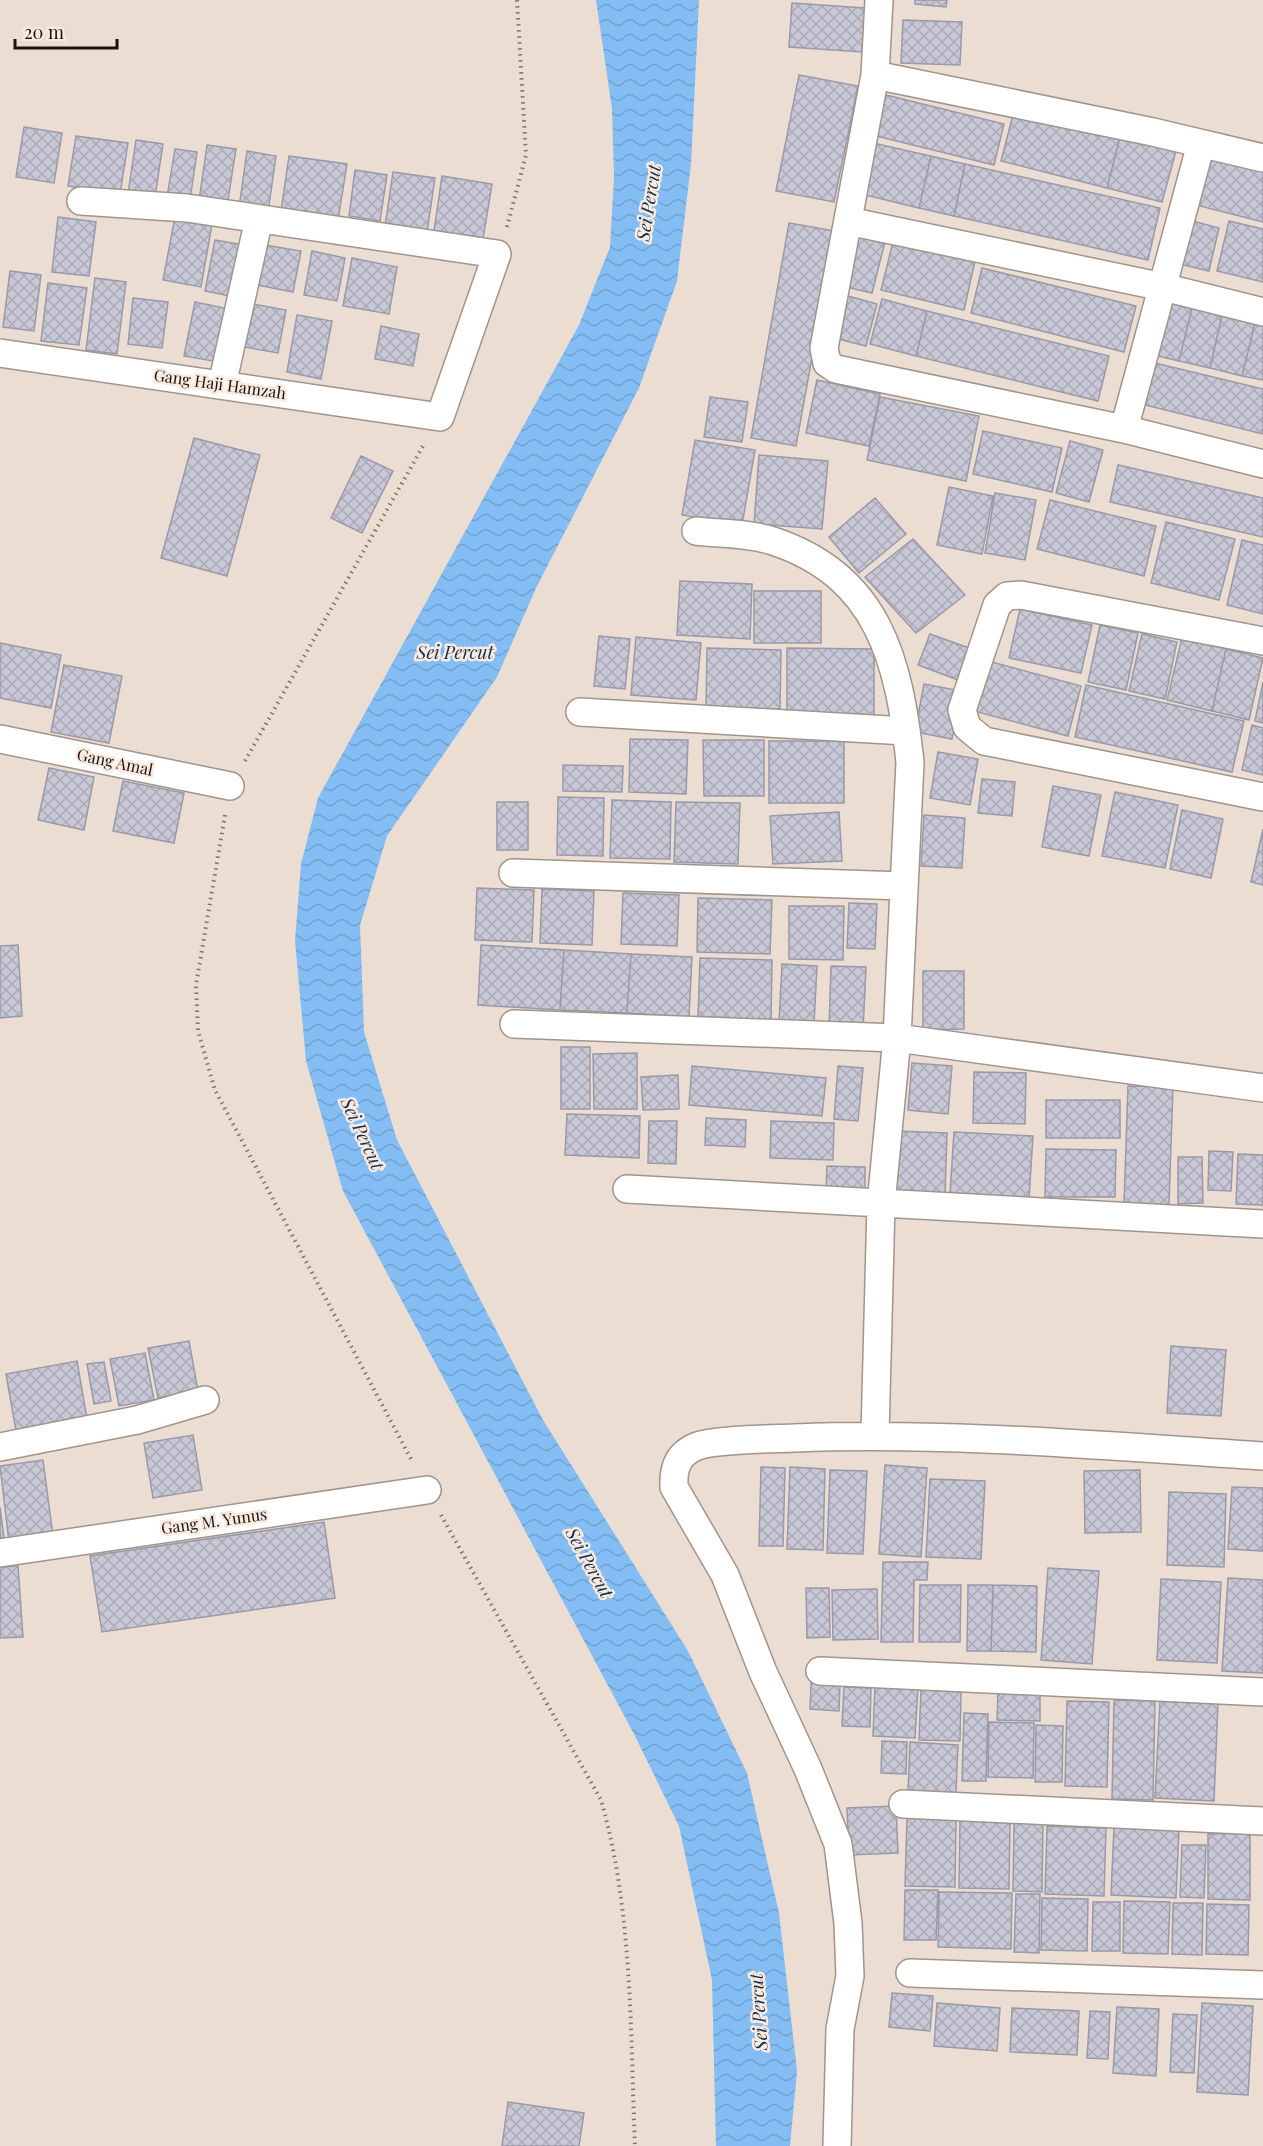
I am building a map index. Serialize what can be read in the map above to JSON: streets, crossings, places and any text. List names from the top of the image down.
{
  "streets": {
    "street": ["Gang Haji Hamzah", "Gang Amal", "Gang M. Yunus"]
  },
  "water": ["Sei Percut"],
  "scale_bar": "20 m"
}
